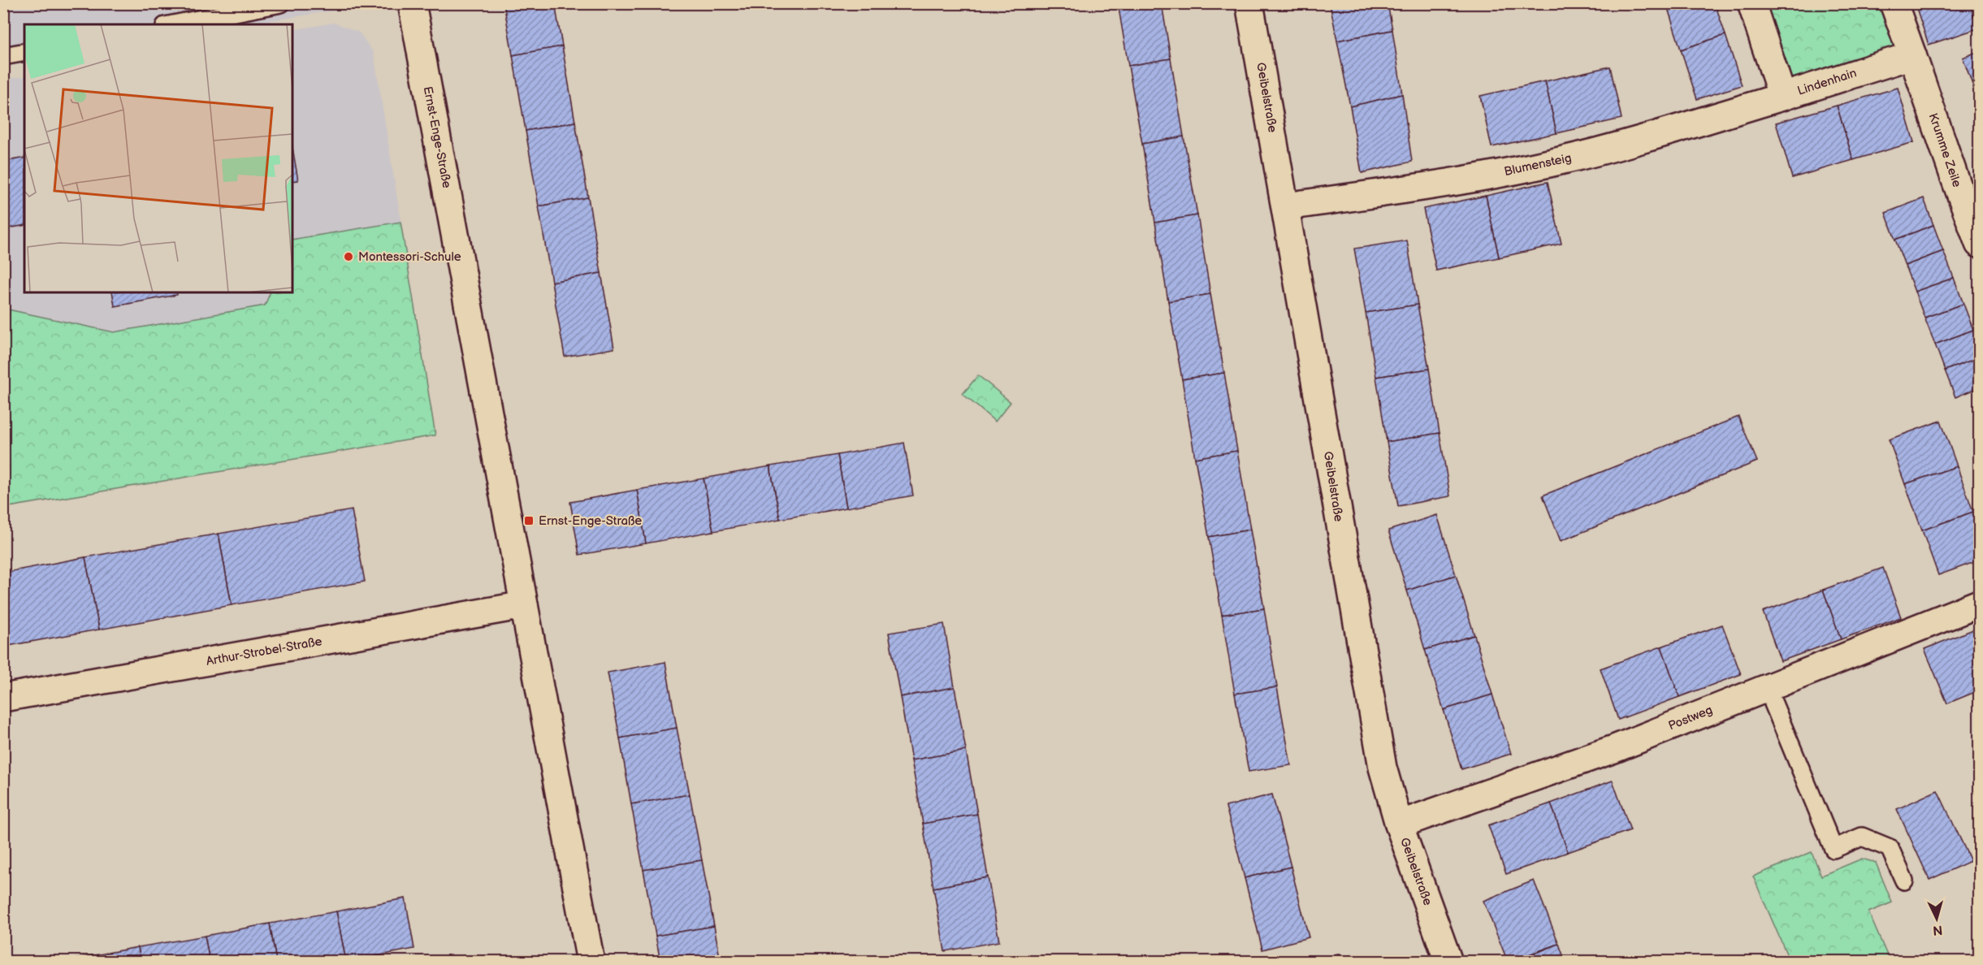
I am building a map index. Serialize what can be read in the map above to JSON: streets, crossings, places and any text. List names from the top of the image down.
{
  "streets": {
    "street": [
      "Lindenhain",
      "Geibelstraße",
      "Ernst-Enge-Straße",
      "Krumme Zeile",
      "Blumensteig",
      "Arthur-Strobel-Straße",
      "Postweg"
    ]
  },
  "crossings": [
    ["Lindenhain", "Krumme Zeile"],
    ["Lindenhain", "Blumensteig"],
    ["Geibelstraße", "Blumensteig"],
    ["Geibelstraße", "Postweg"],
    ["Ernst-Enge-Straße", "Arthur-Strobel-Straße"]
  ],
  "places": {
    "other": ["Montessori-Schule"],
    "transit": ["Ernst-Enge-Straße"]
  },
  "north": "bottom"
}
